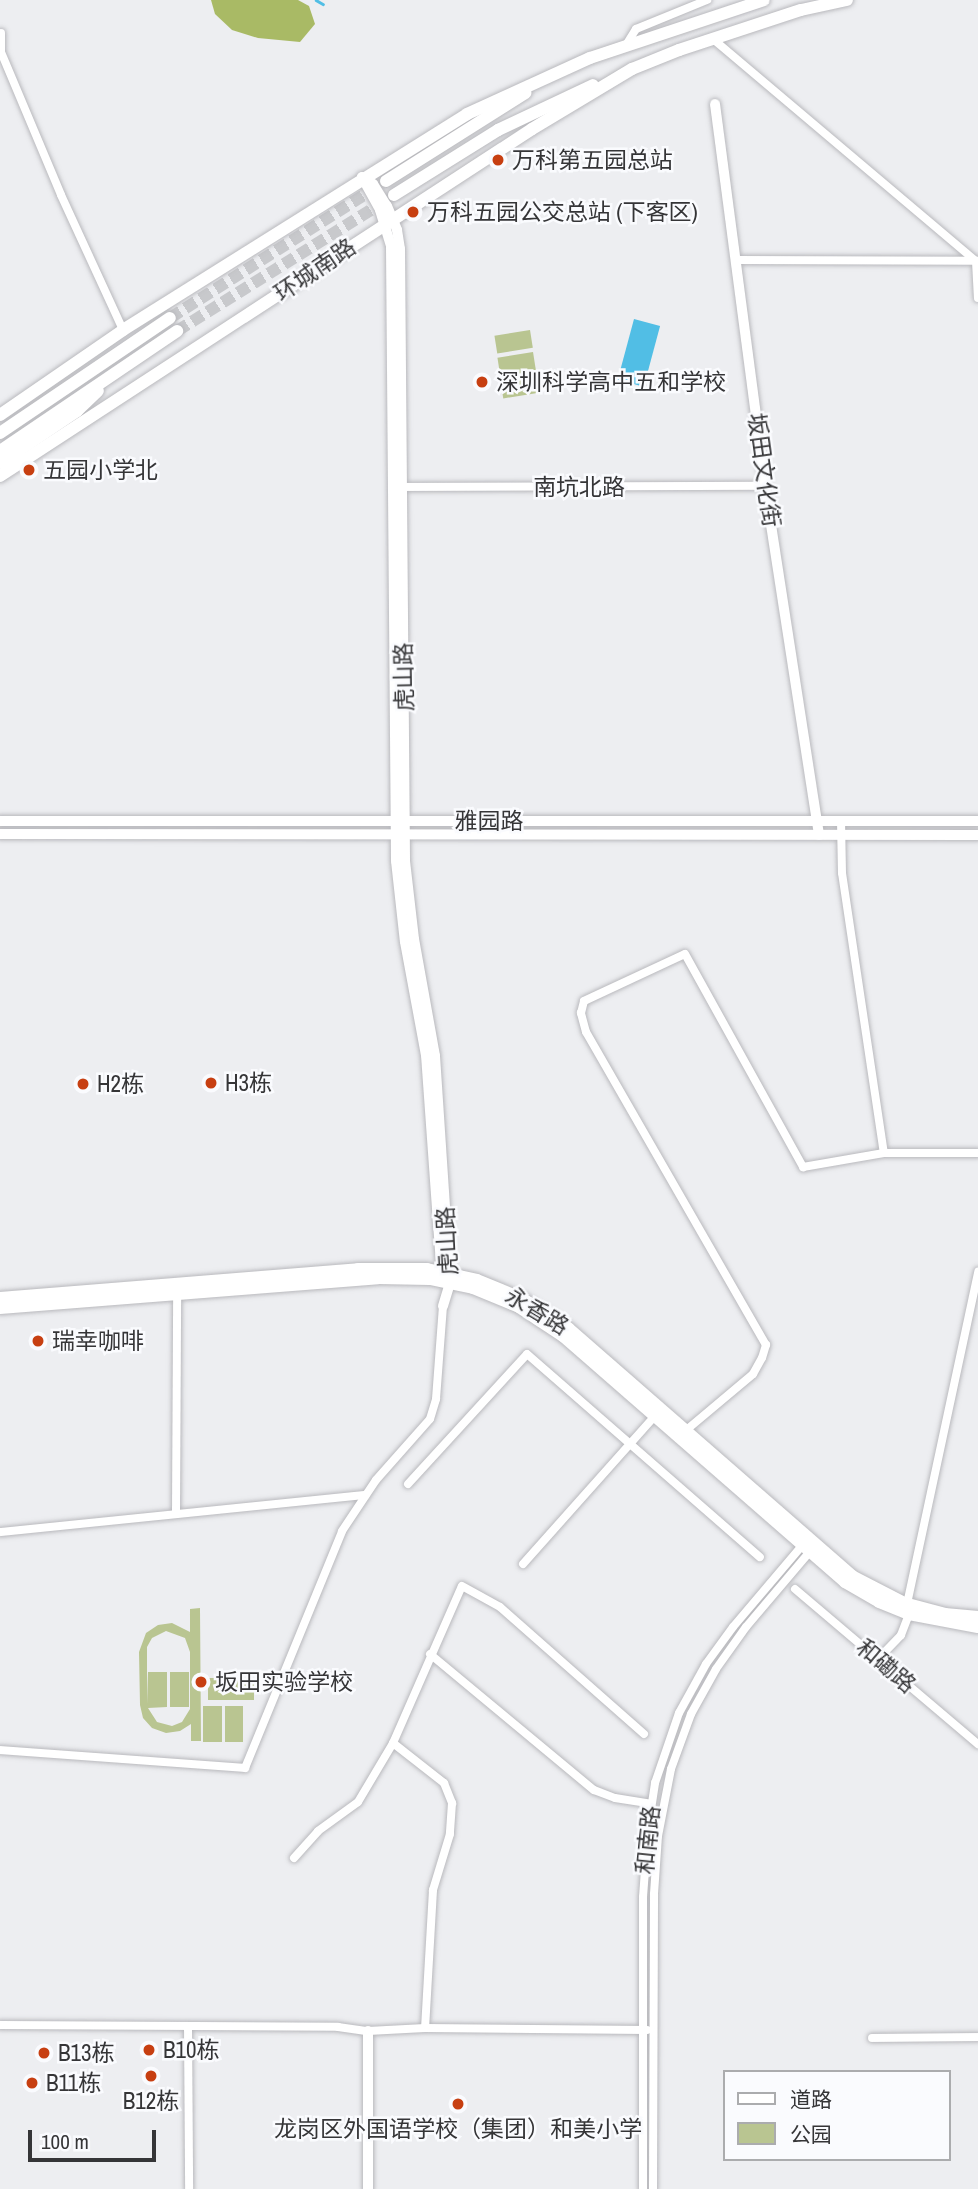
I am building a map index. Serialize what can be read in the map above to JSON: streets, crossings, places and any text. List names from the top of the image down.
{
  "streets": {
    "main road": ["环城南路", "雅园路", "永香路"],
    "street": [
      "坂田文化街",
      "南坑北路",
      "虎山路",
      "和磡路",
      "和南路"
    ]
  },
  "crossings": [
    ["环城南路", "虎山路"],
    ["坂田文化街", "南坑北路"],
    ["坂田文化街", "雅园路"],
    ["南坑北路", "虎山路"],
    ["虎山路", "雅园路"],
    ["虎山路", "永香路"],
    ["永香路", "和南路"]
  ],
  "places": [
    "万科第五园总站",
    "万科五园公交总站 (下客区)",
    "深圳科学高中五和学校",
    "五园小学北",
    "H3栋",
    "H2栋",
    "瑞幸咖啡",
    "坂田实验学校",
    "B10栋",
    "B13栋",
    "B12栋",
    "B11栋",
    "龙岗区外国语学校（集团）和美小学"
  ],
  "legend": ["道路", "公园"],
  "scale_bar": "100 m"
}
